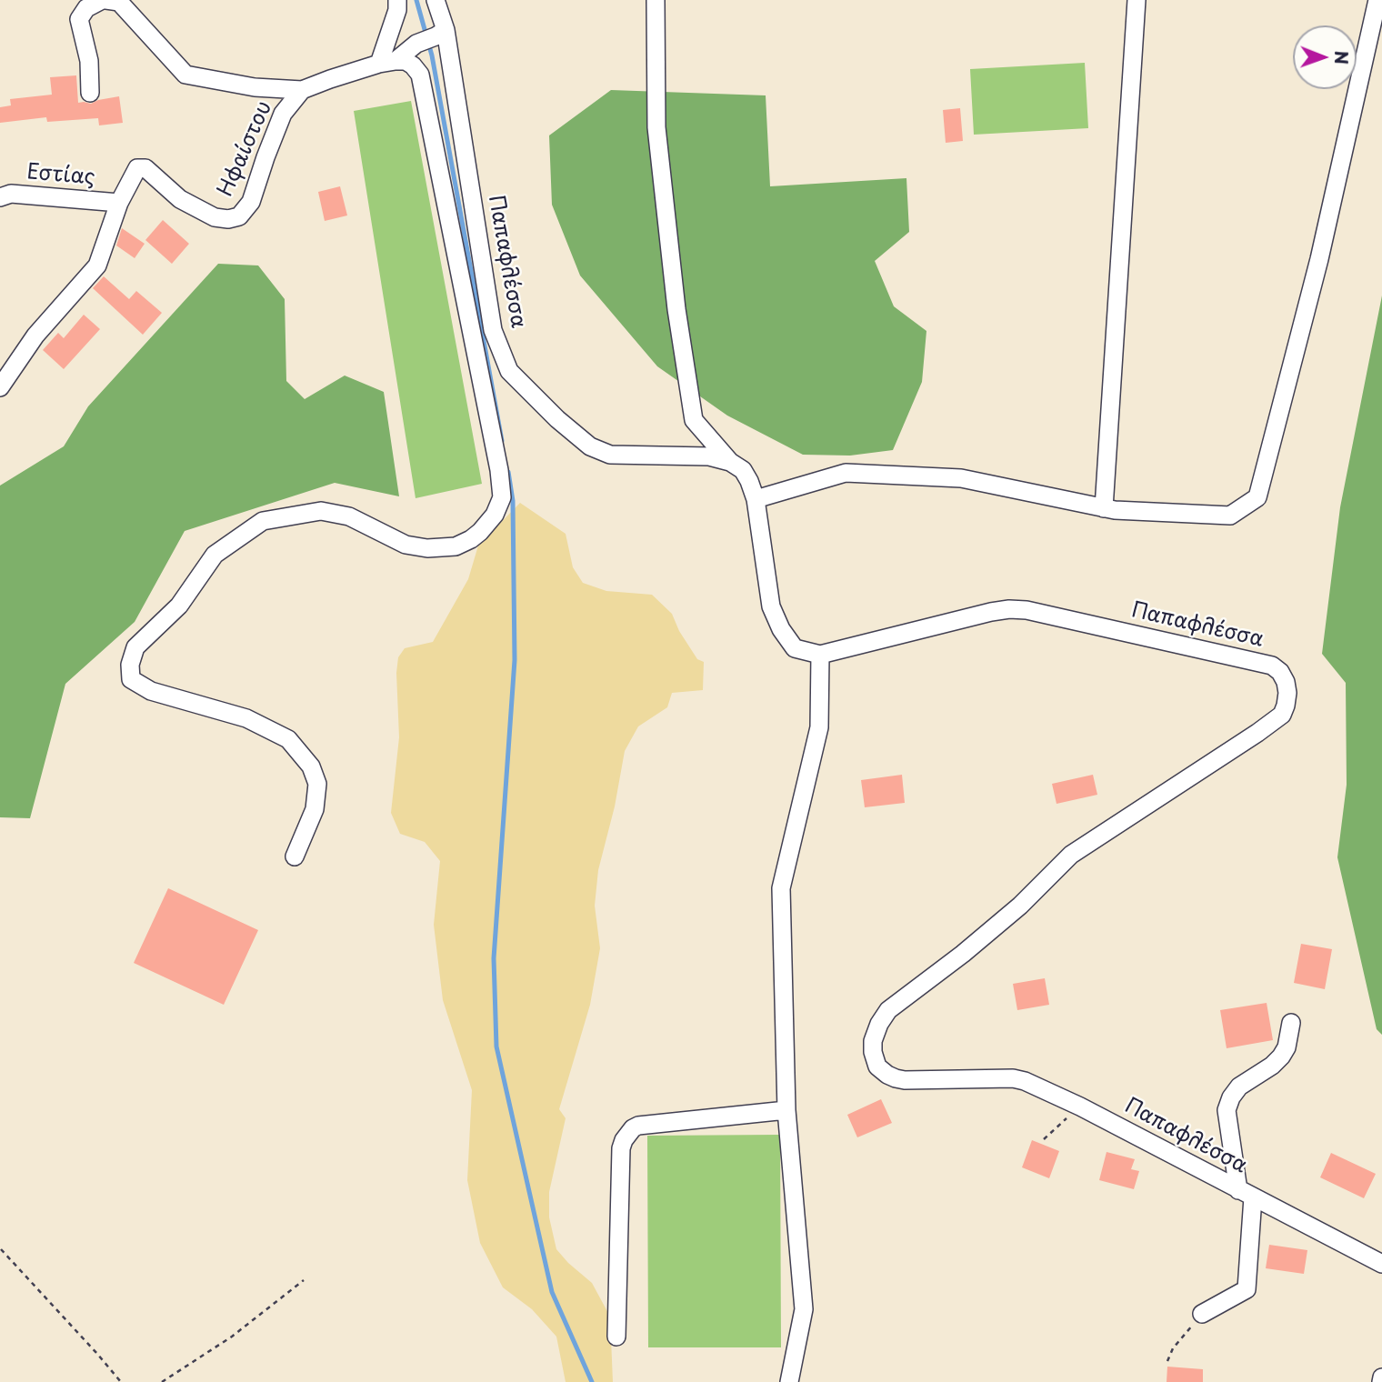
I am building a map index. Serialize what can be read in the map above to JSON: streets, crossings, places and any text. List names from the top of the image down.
{
  "streets": {
    "street": ["Ηφαίστου", "Εστίας", "Παπαφλέσσα"]
  },
  "crossings": [
    ["Ηφαίστου", "Εστίας"],
    ["Ηφαίστου", "Παπαφλέσσα"]
  ],
  "north": "right"
}
